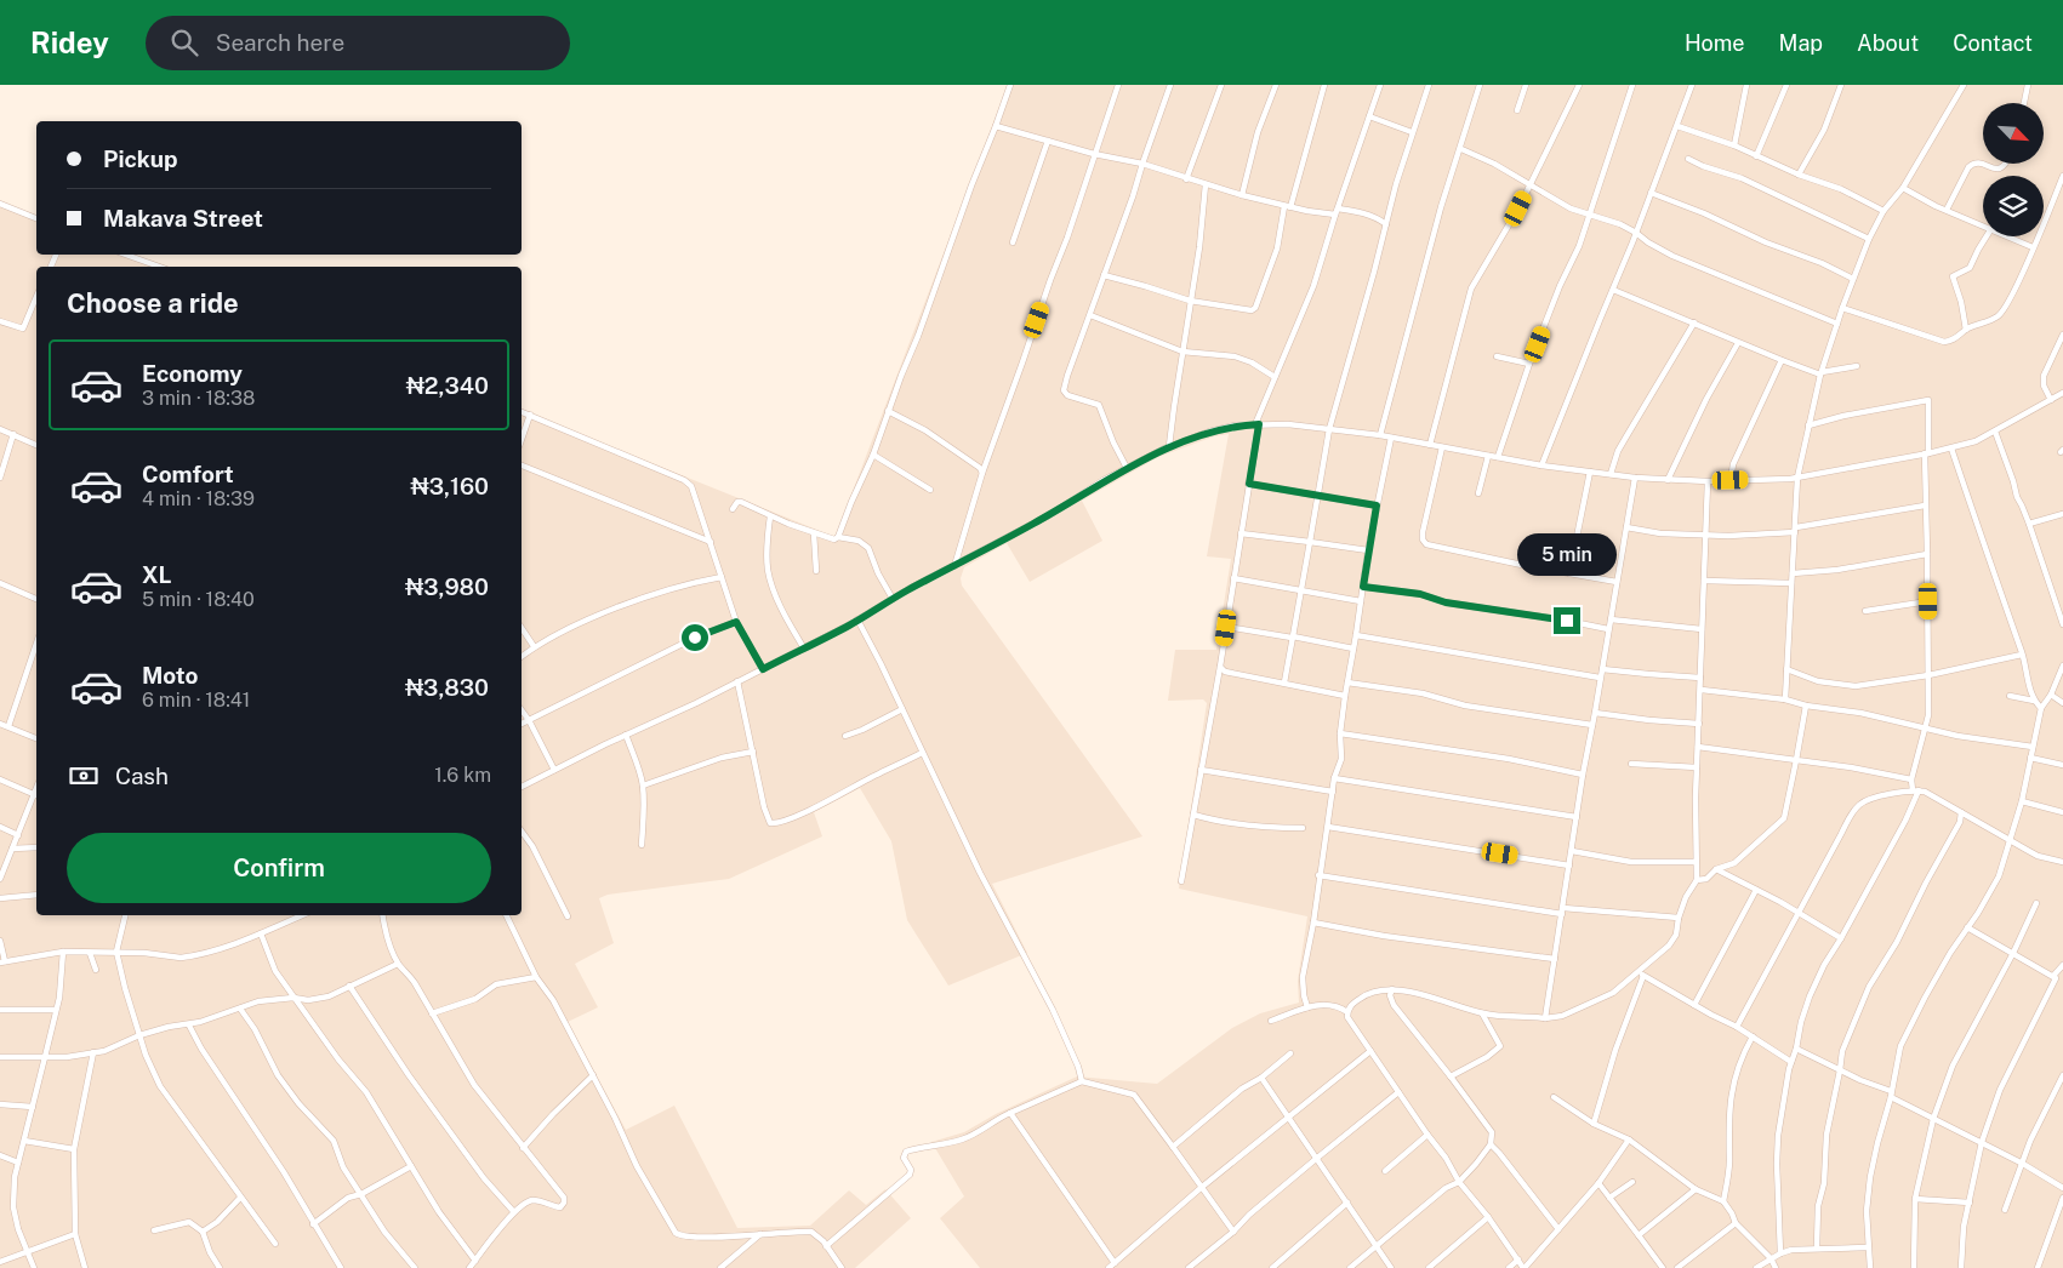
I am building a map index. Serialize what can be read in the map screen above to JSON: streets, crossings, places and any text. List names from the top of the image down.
{
  "north": "bottom right",
  "page": {
    "header": "Ridey",
    "search": "Search here",
    "nav": [
      "Home",
      "Map",
      "About",
      "Contact"
    ],
    "banner": ["Pickup", "Makava Street"],
    "heading": "Choose a ride",
    "list": [
      {
        "name": "Economy",
        "note": "3 min · 18:38",
        "value": "₦2,340"
      },
      {
        "name": "Comfort",
        "note": "4 min · 18:39",
        "value": "₦3,160"
      },
      {
        "name": "XL",
        "note": "5 min · 18:40",
        "value": "₦3,980"
      },
      {
        "name": "Moto",
        "note": "6 min · 18:41",
        "value": "₦3,830"
      }
    ],
    "bubble": "5 min",
    "pay": ["Cash", "1.6 km"],
    "buttons": "Confirm"
  }
}
